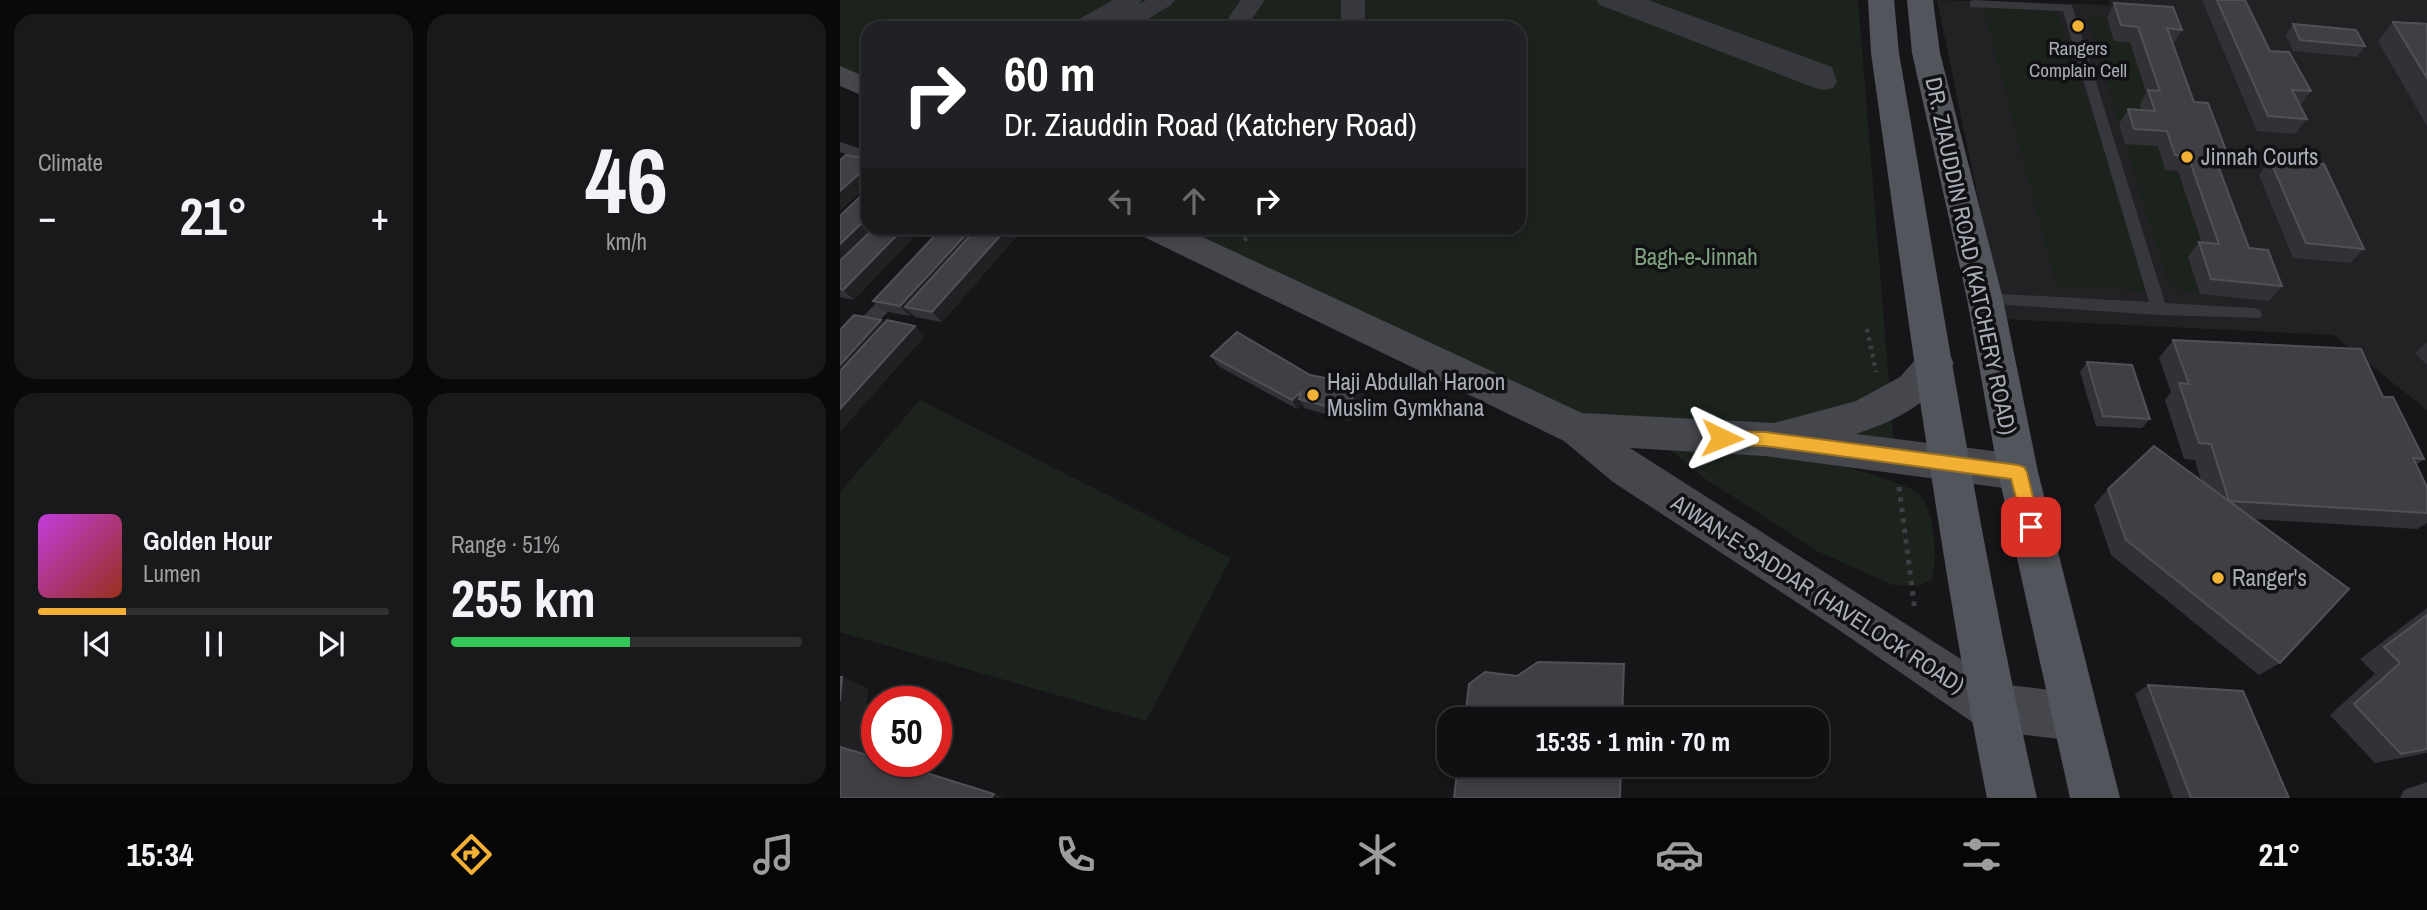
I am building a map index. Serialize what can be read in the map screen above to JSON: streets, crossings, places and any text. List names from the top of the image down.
{
  "streets": {
    "main road": ["DR. ZIAUDDIN ROAD (KATCHERY ROAD)", "AIWAN-E-SADDAR (HAVELOCK ROAD)"]
  },
  "crossings": [
    ["DR. ZIAUDDIN ROAD (KATCHERY ROAD)", "AIWAN-E-SADDAR (HAVELOCK ROAD)"]
  ],
  "parks": ["Bagh-e-Jinnah"],
  "places": [
    "Rangers Complain Cell",
    "Jinnah Courts",
    "Haji Abdullah Haroon Muslim Gymkhana",
    "Ranger's"
  ],
  "page": {
    "tile": [
      "Climate",
      ["46", "km/h"],
      ["Range · 51%", "255 km"]
    ],
    "turn": ["60 m", "Dr. Ziauddin Road (Katchery Road)"],
    "heat": ["−", "21°", "+"],
    "song": ["Golden Hour", "Lumen"],
    "limit": "50",
    "trip": "15:35 · 1 min · 70 m",
    "tabs": ["15:34", "21°"]
  }
}
